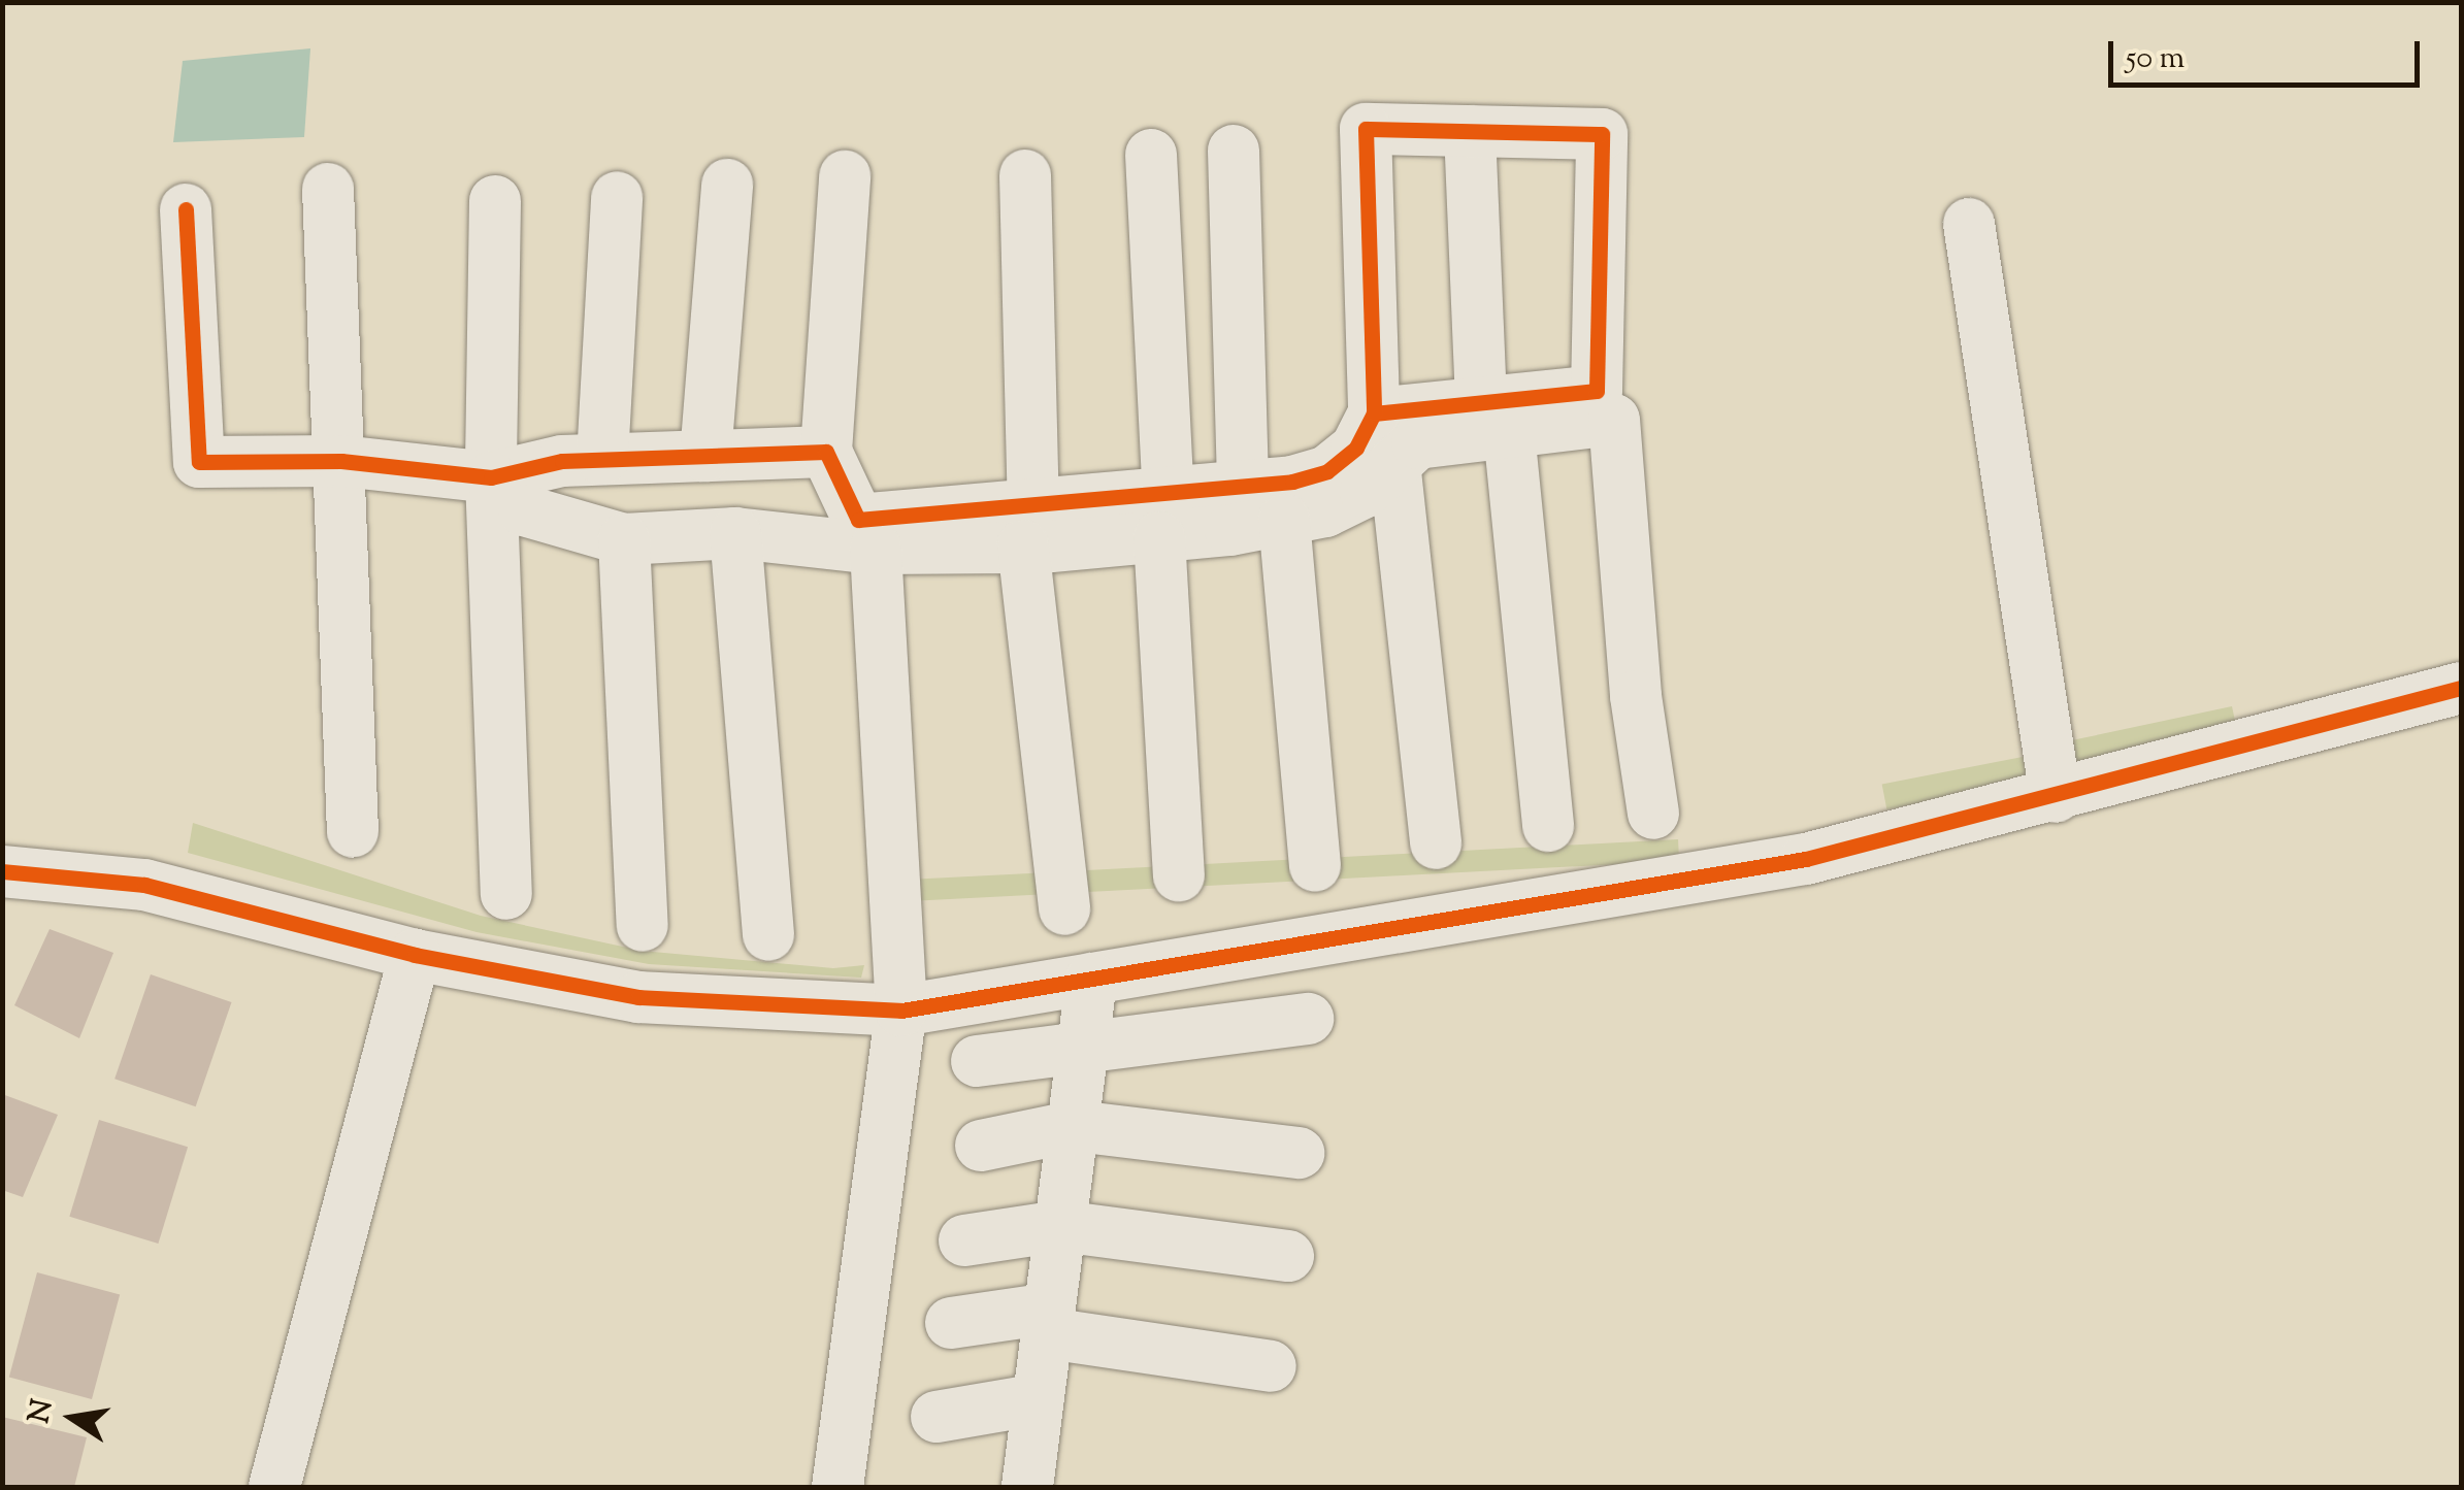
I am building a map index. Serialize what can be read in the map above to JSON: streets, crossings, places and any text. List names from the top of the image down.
{
  "scale_bar": "50 m",
  "north": "left"
}
